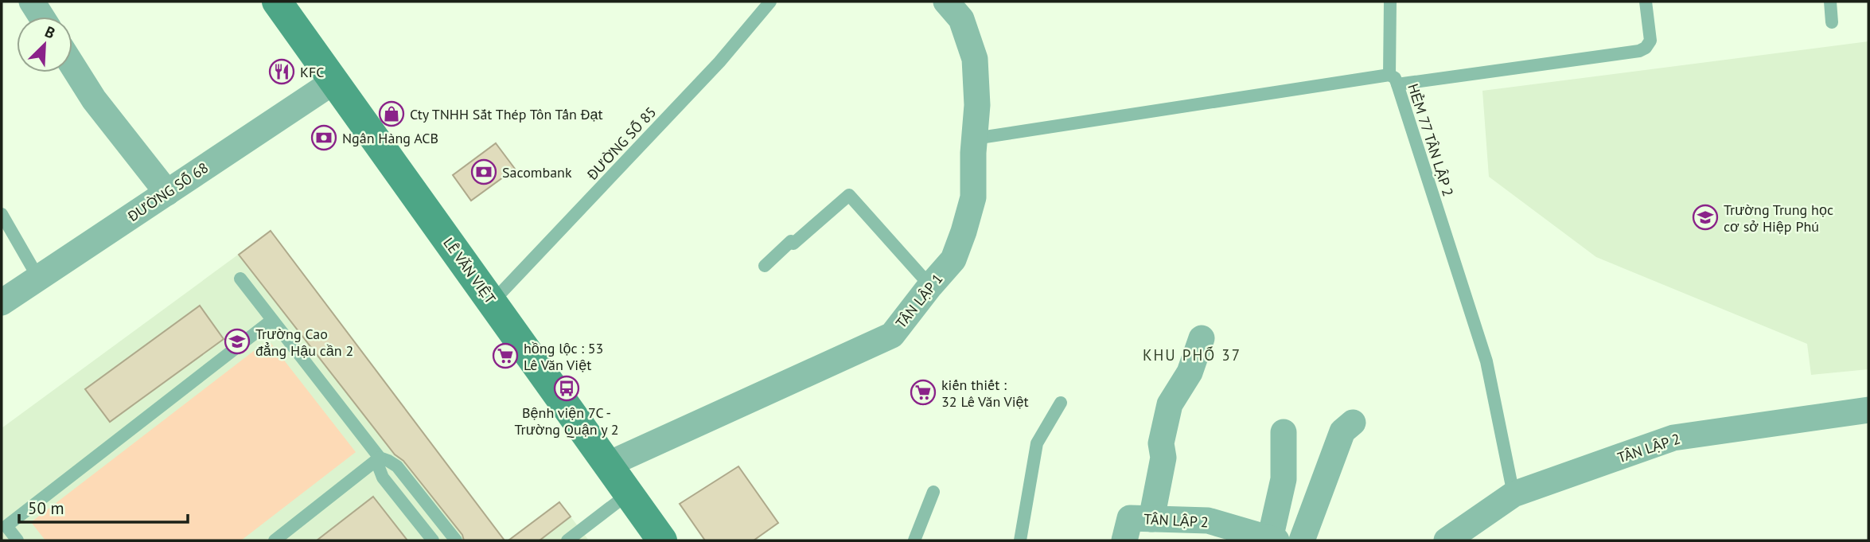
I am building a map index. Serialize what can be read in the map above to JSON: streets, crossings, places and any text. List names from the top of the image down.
{
  "streets": {
    "main road": ["LÊ VĂN VIỆT"],
    "street": ["ĐƯỜNG SỐ 68", "TÂN LẬP 1", "TÂN LẬP 2"],
    "lane": ["HẺM 77 TÂN LẬP 2", "ĐƯỜNG SỐ 85"]
  },
  "crossings": [
    ["HẺM 77 TÂN LẬP 2", "TÂN LẬP 1"],
    ["HẺM 77 TÂN LẬP 2", "TÂN LẬP 2"],
    ["ĐƯỜNG SỐ 85", "LÊ VĂN VIỆT"],
    ["ĐƯỜNG SỐ 68", "LÊ VĂN VIỆT"],
    ["LÊ VĂN VIỆT", "TÂN LẬP 1"]
  ],
  "districts": ["KHU PHỐ 37"],
  "places": {
    "restaurant": ["KFC"],
    "shop": ["Cty TNHH Sắt Thép Tôn Tấn Đạt"],
    "bank": ["Ngân Hàng ACB", "Sacombank"],
    "school or university": ["Trường Trung học cơ sở Hiệp Phú", "Trường Cao đẳng Hậu cần 2"],
    "supermarket": ["hồng lộc : 53 Lê Văn Việt", "kiến thiết : 32 Lê Văn Việt"],
    "bus stop": ["Bệnh viện 7C - Trường Quận y 2"]
  },
  "scale_bar": "50 m",
  "north": "top right"
}
